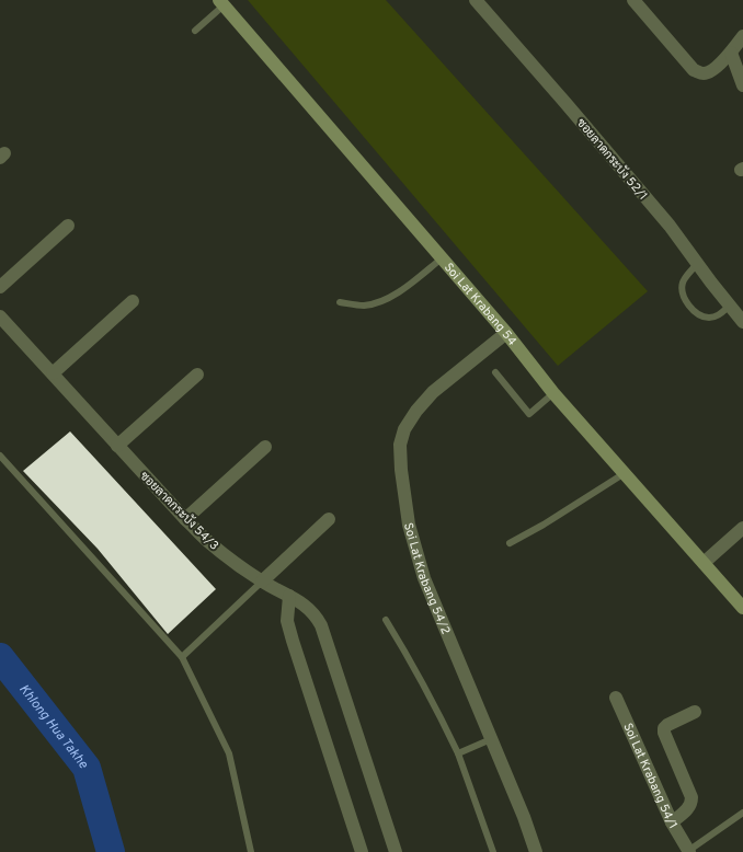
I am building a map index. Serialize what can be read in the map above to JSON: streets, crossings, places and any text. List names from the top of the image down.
{
  "streets": {
    "main road": ["Soi Lat Krabang 54"],
    "street": [
      "ซอยลาดกระบัง 52/1",
      "ซอยลาดกระบัง 54/3",
      "Soi Lat Krabang 54/2",
      "Soi Lat Krabang 54/1"
    ]
  },
  "crossings": [
    ["Soi Lat Krabang 54", "Soi Lat Krabang 54/2"]
  ],
  "water": ["Khlong Hua Takhe"]
}
